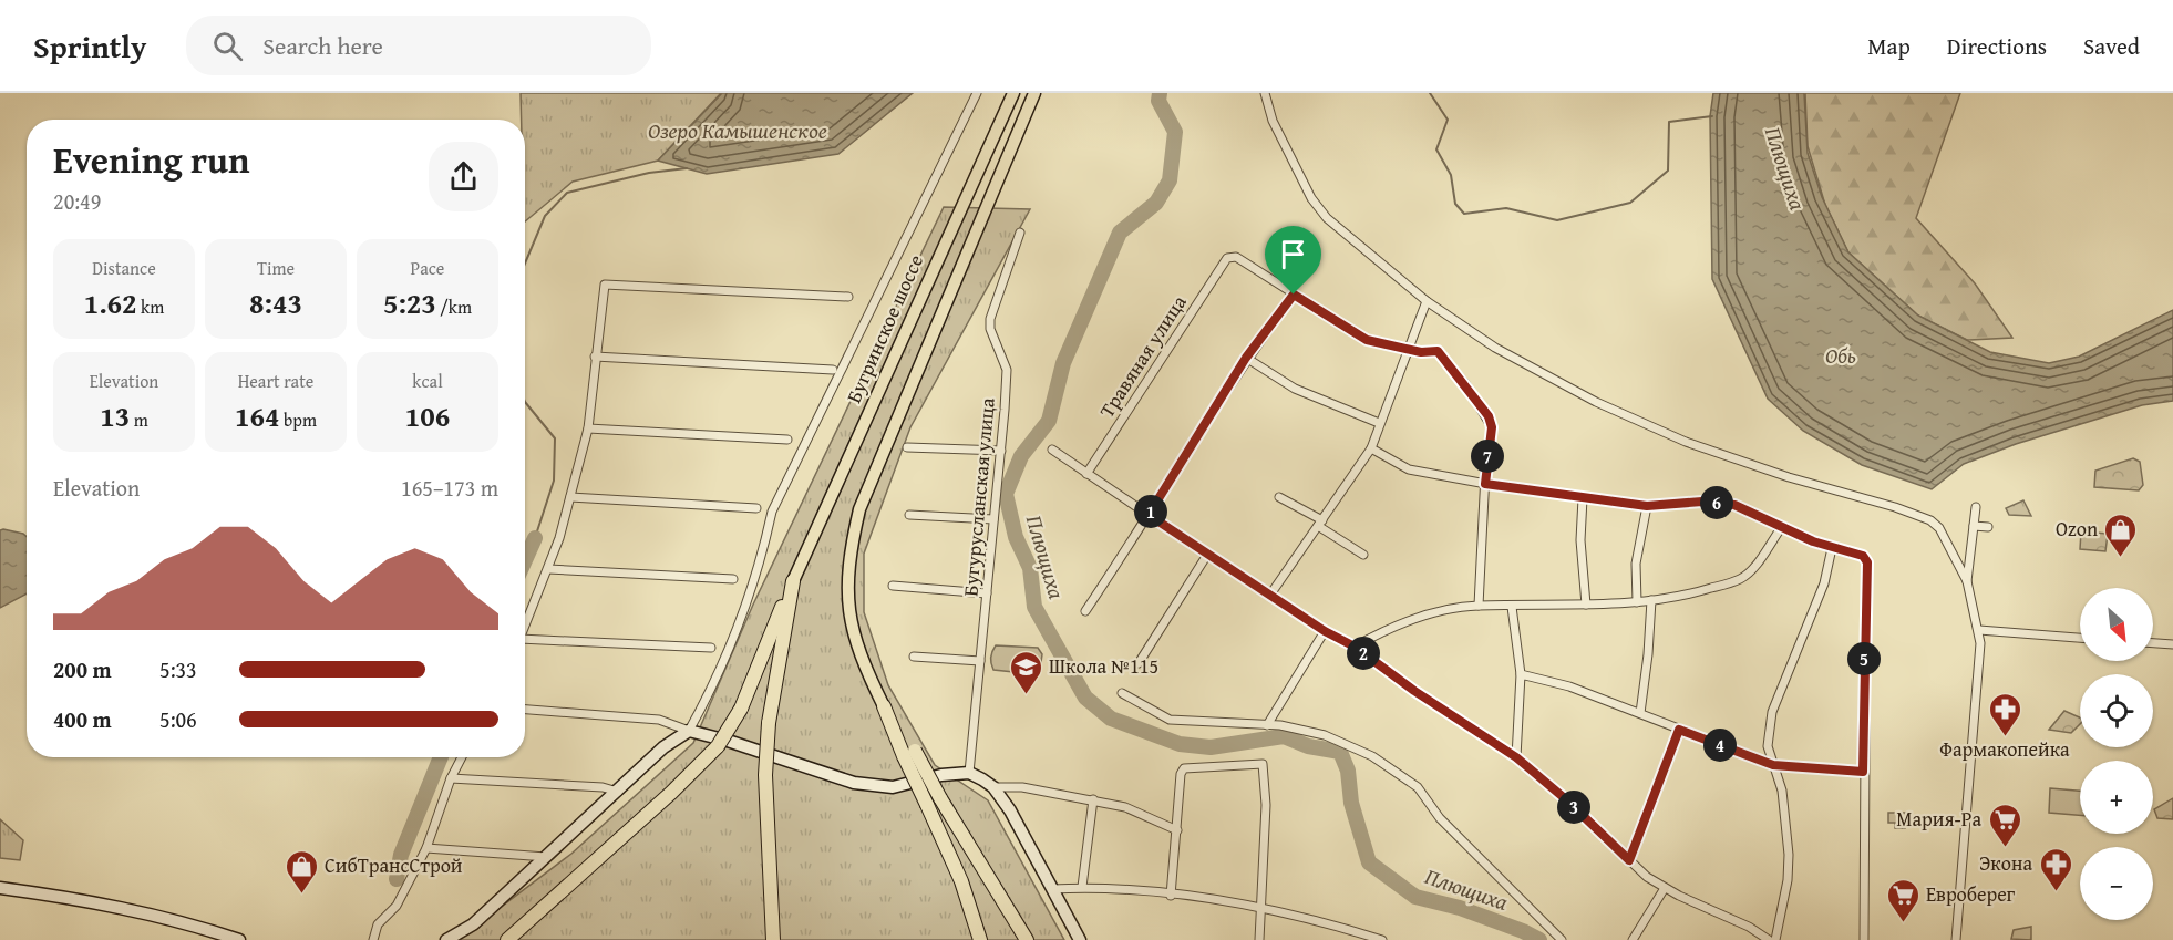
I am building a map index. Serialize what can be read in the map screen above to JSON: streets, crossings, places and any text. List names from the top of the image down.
{
  "streets": {
    "main road": ["Бугринское шоссе"],
    "street": ["Травяная улица", "Бугурусланская улица"]
  },
  "water": ["Озеро Камышенское", "Плющиха", "Обь"],
  "places": {
    "shop": ["Ozon", "СибТрансСтрой"],
    "school or university": ["Школа №115"],
    "pharmacy": ["Фармакопейка", "Экона"],
    "supermarket": ["Мария-Ра", "Евроберег"]
  },
  "north": "bottom right",
  "page": {
    "header": "Sprintly",
    "search": "Search here",
    "nav": ["Map", "Directions", "Saved"],
    "heading": ["Evening run", "20:49"],
    "stats": [
      ["Distance", "1.62 km"],
      ["Time", "8:43"],
      ["Pace", "5:23 /km"],
      ["Elevation", "13 m"],
      ["Heart rate", "164 bpm"],
      ["kcal", "106"]
    ],
    "pins": [
      "7",
      "6",
      "1",
      "2",
      "5",
      "4",
      "3"
    ],
    "chart": ["Elevation", "165–173 m"],
    "map_buttons": ["+", "−"],
    "list": [
      {
        "name": "200 m",
        "note": "5:33"
      },
      {
        "name": "400 m",
        "note": "5:06"
      }
    ]
  }
}
